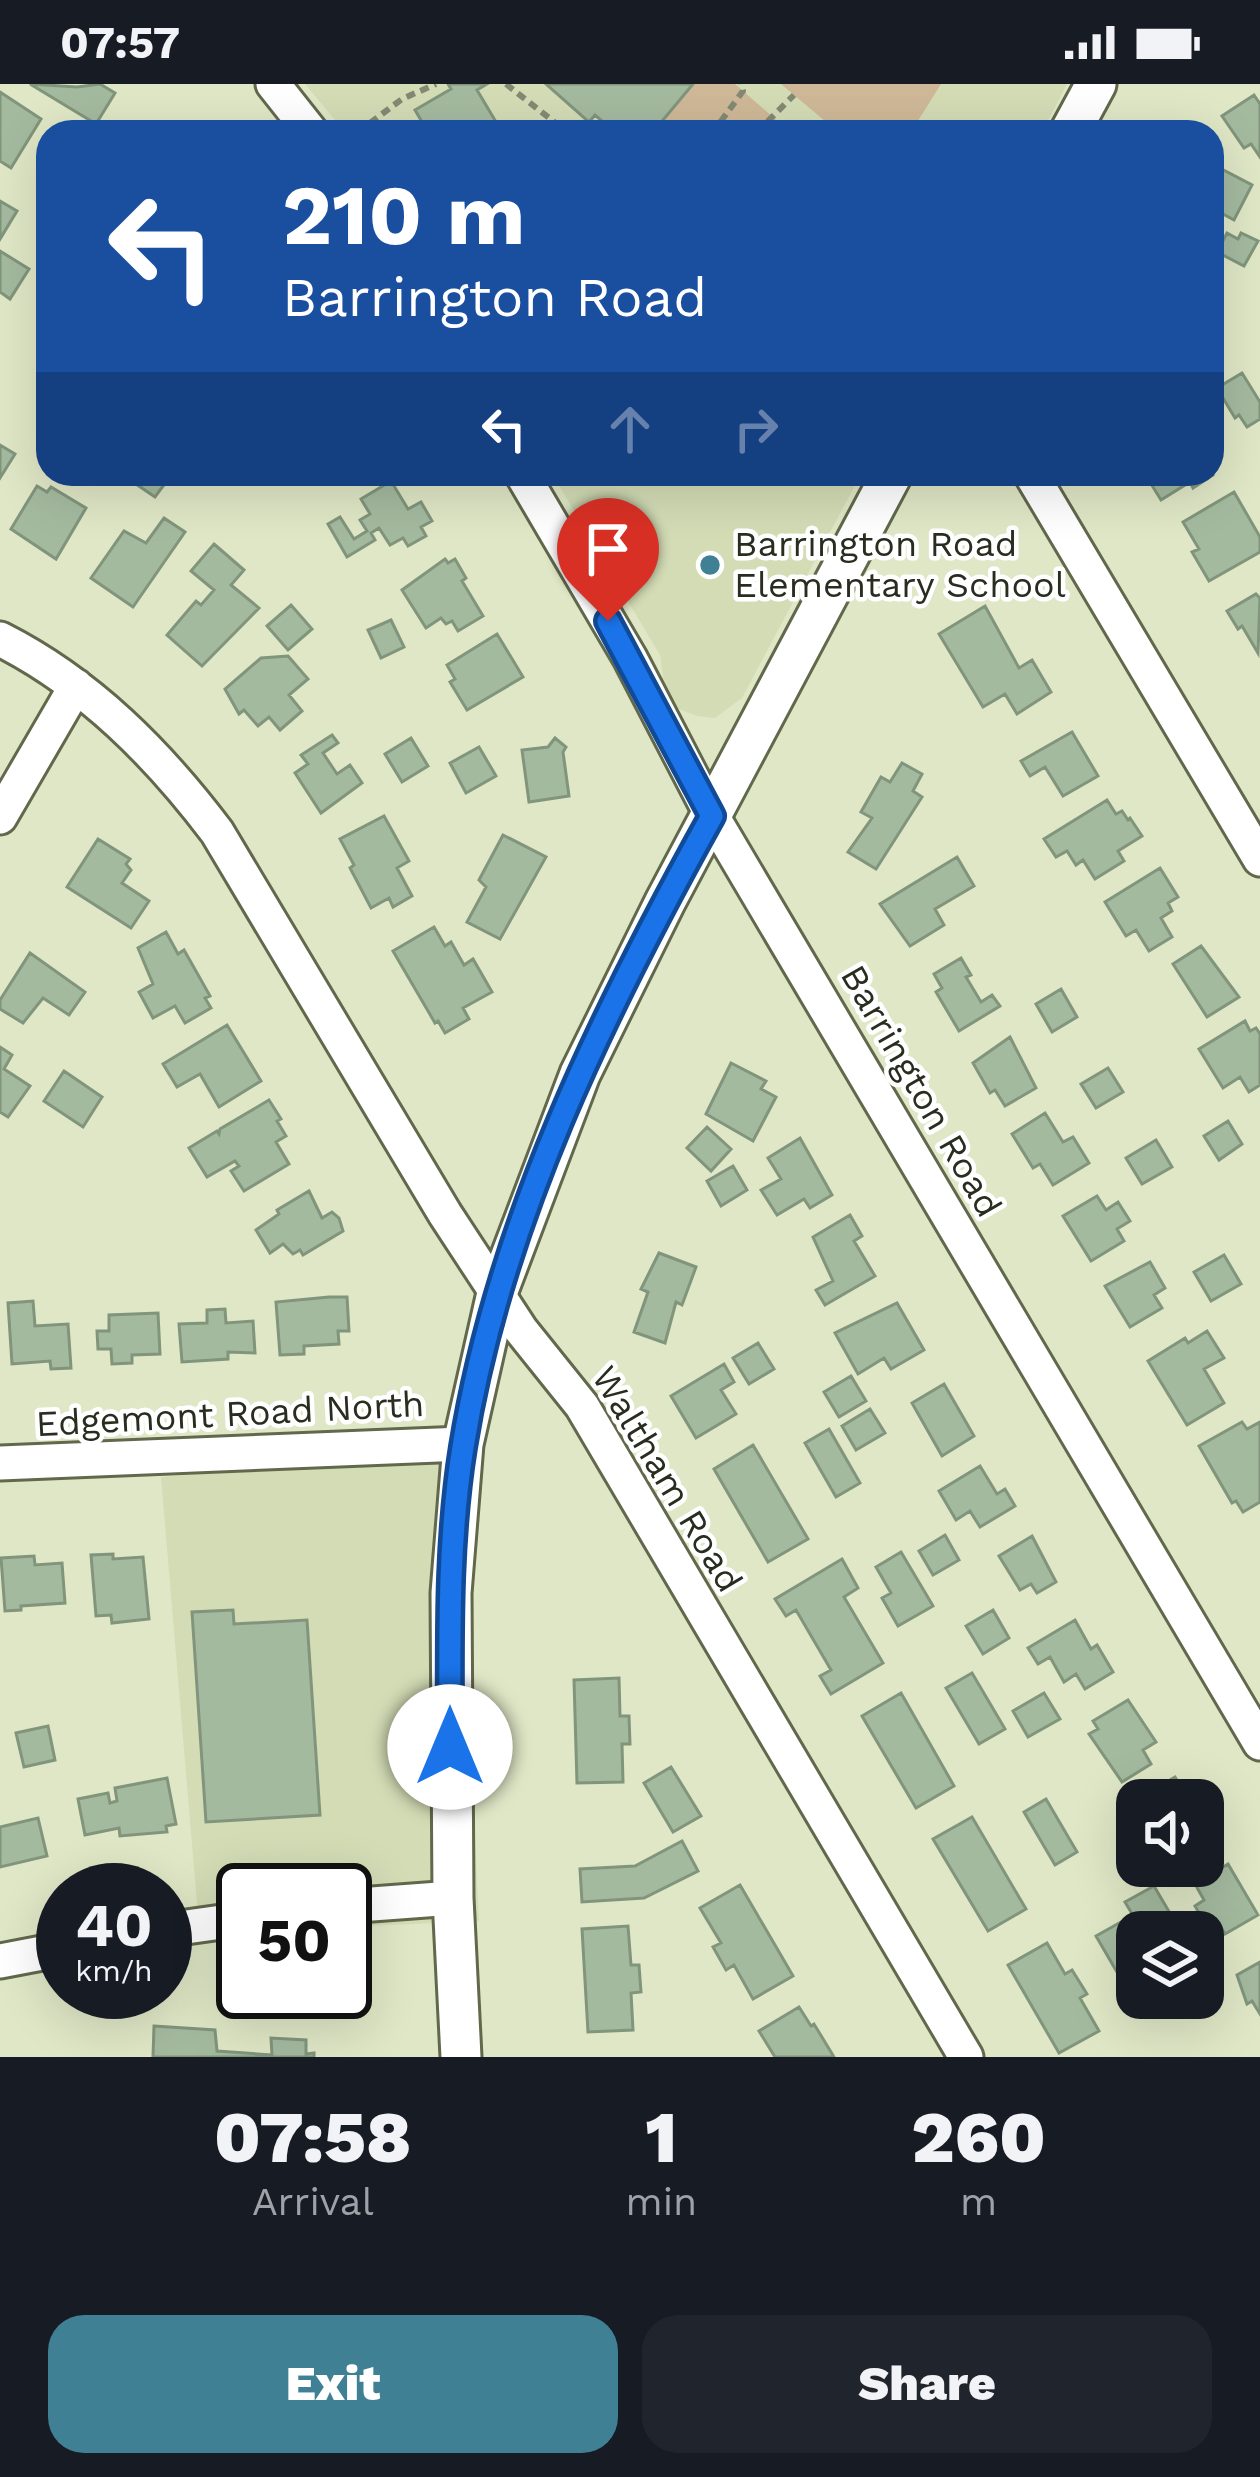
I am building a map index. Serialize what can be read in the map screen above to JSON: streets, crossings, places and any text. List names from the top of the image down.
{
  "streets": {
    "street": ["Barrington Road", "Edgemont Road North", "Waltham Road"]
  },
  "places": ["Barrington Road Elementary School"],
  "page": {
    "status": "07:57",
    "turn": ["210 m", "Barrington Road"],
    "speed": "40 km/h",
    "limit": "50",
    "eta": [
      "07:58",
      "Arrival",
      "1",
      "min",
      "260",
      "m"
    ],
    "buttons": ["Exit", "Share"]
  }
}
